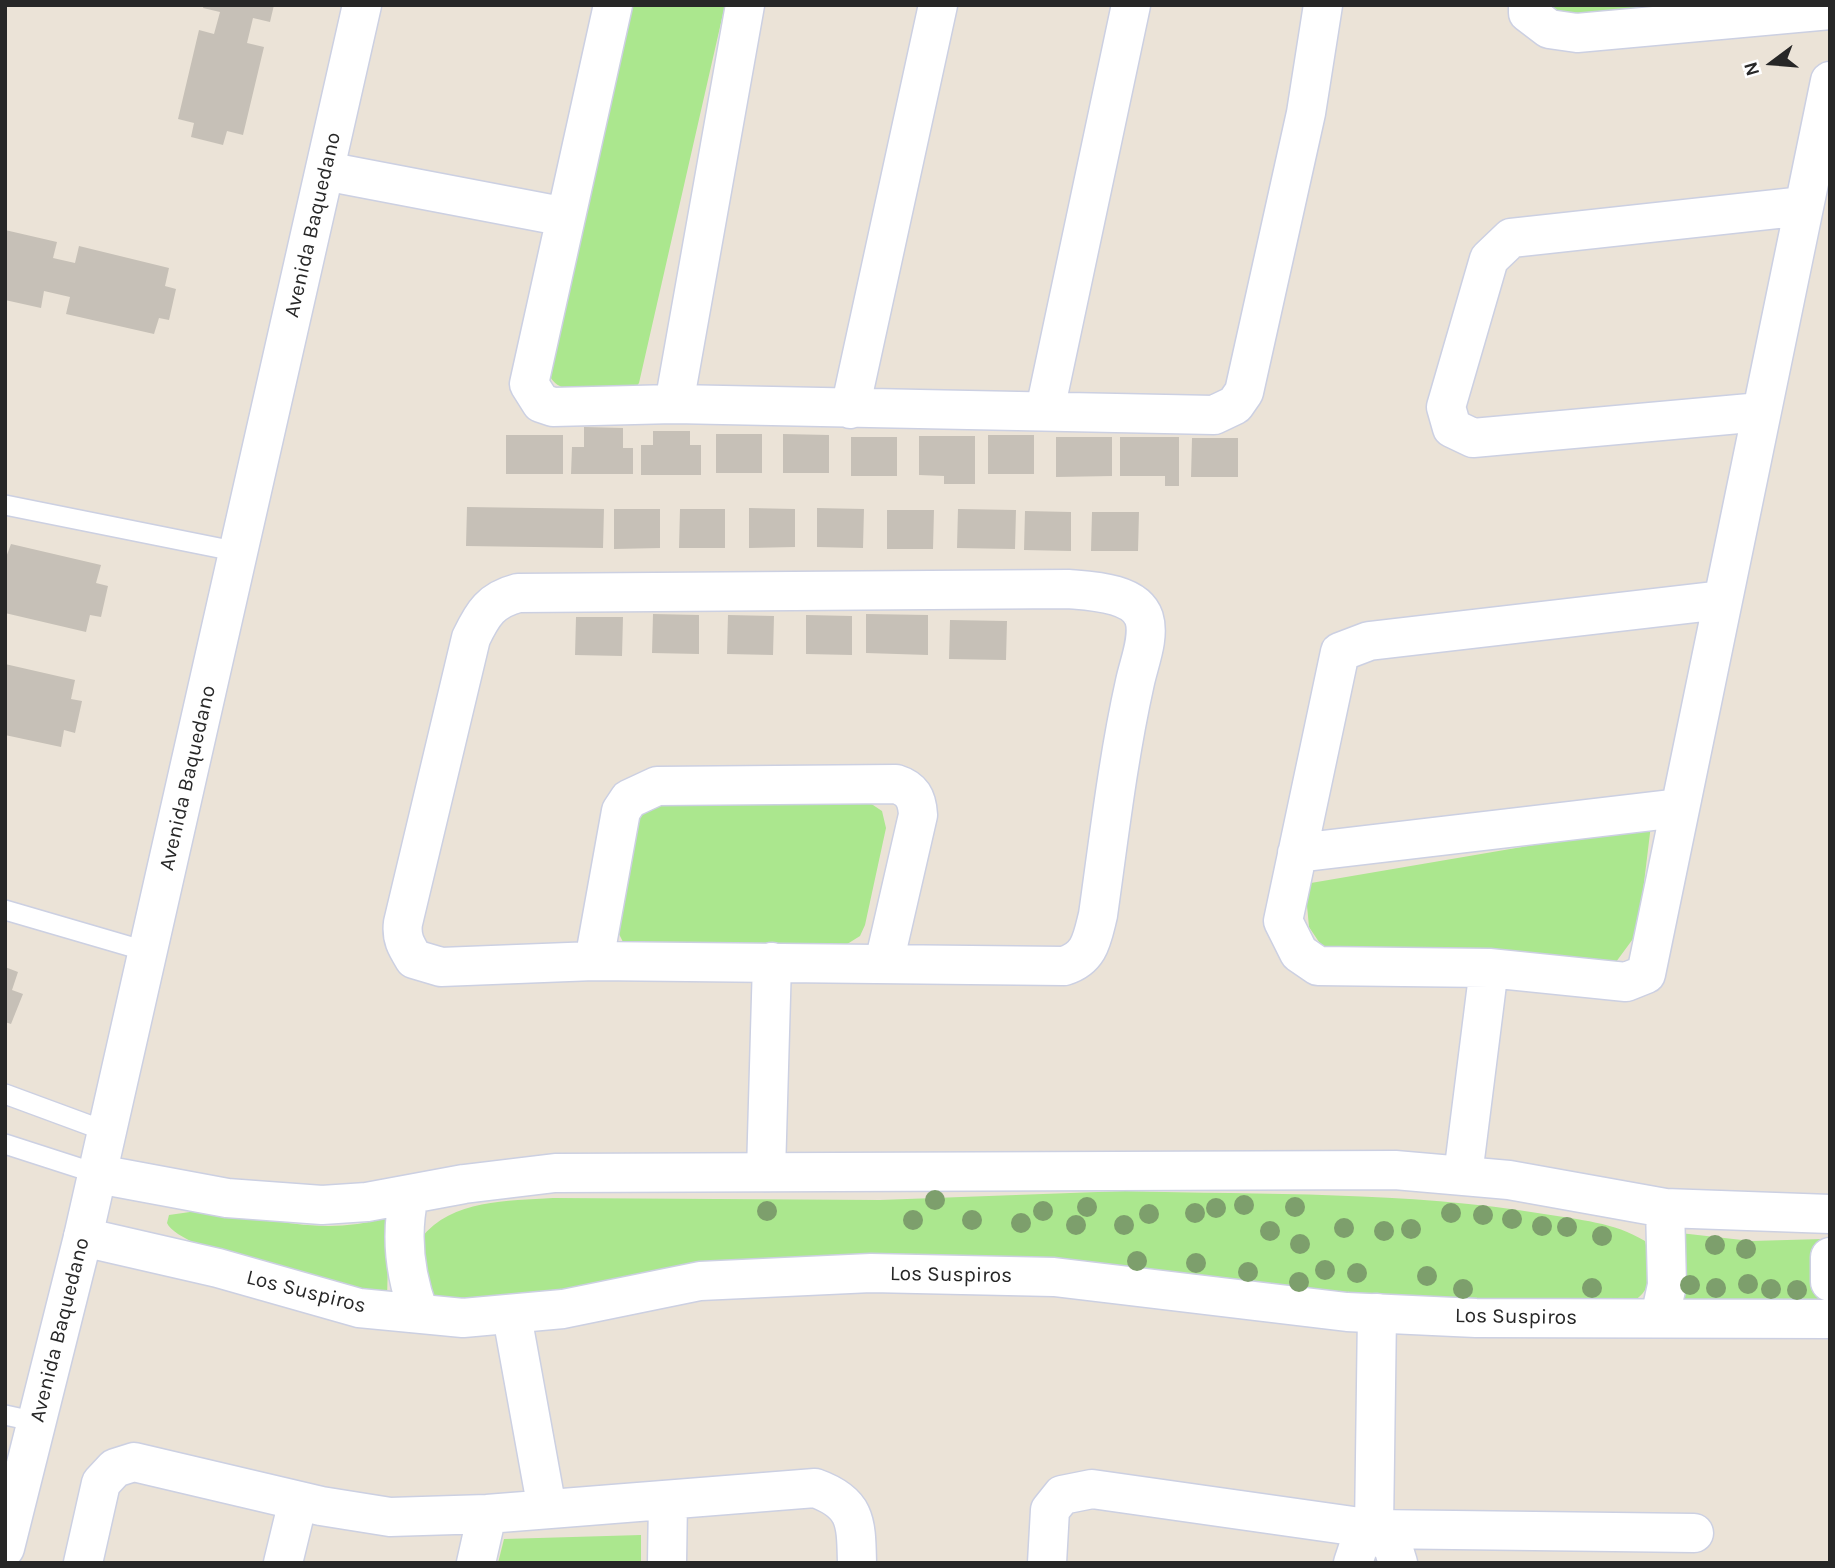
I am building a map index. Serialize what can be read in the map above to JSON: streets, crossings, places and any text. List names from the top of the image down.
{
  "streets": {
    "street": ["Avenida Baquedano", "Los Suspiros"]
  },
  "crossings": [
    ["Avenida Baquedano", "Los Suspiros"]
  ],
  "north": "left"
}
